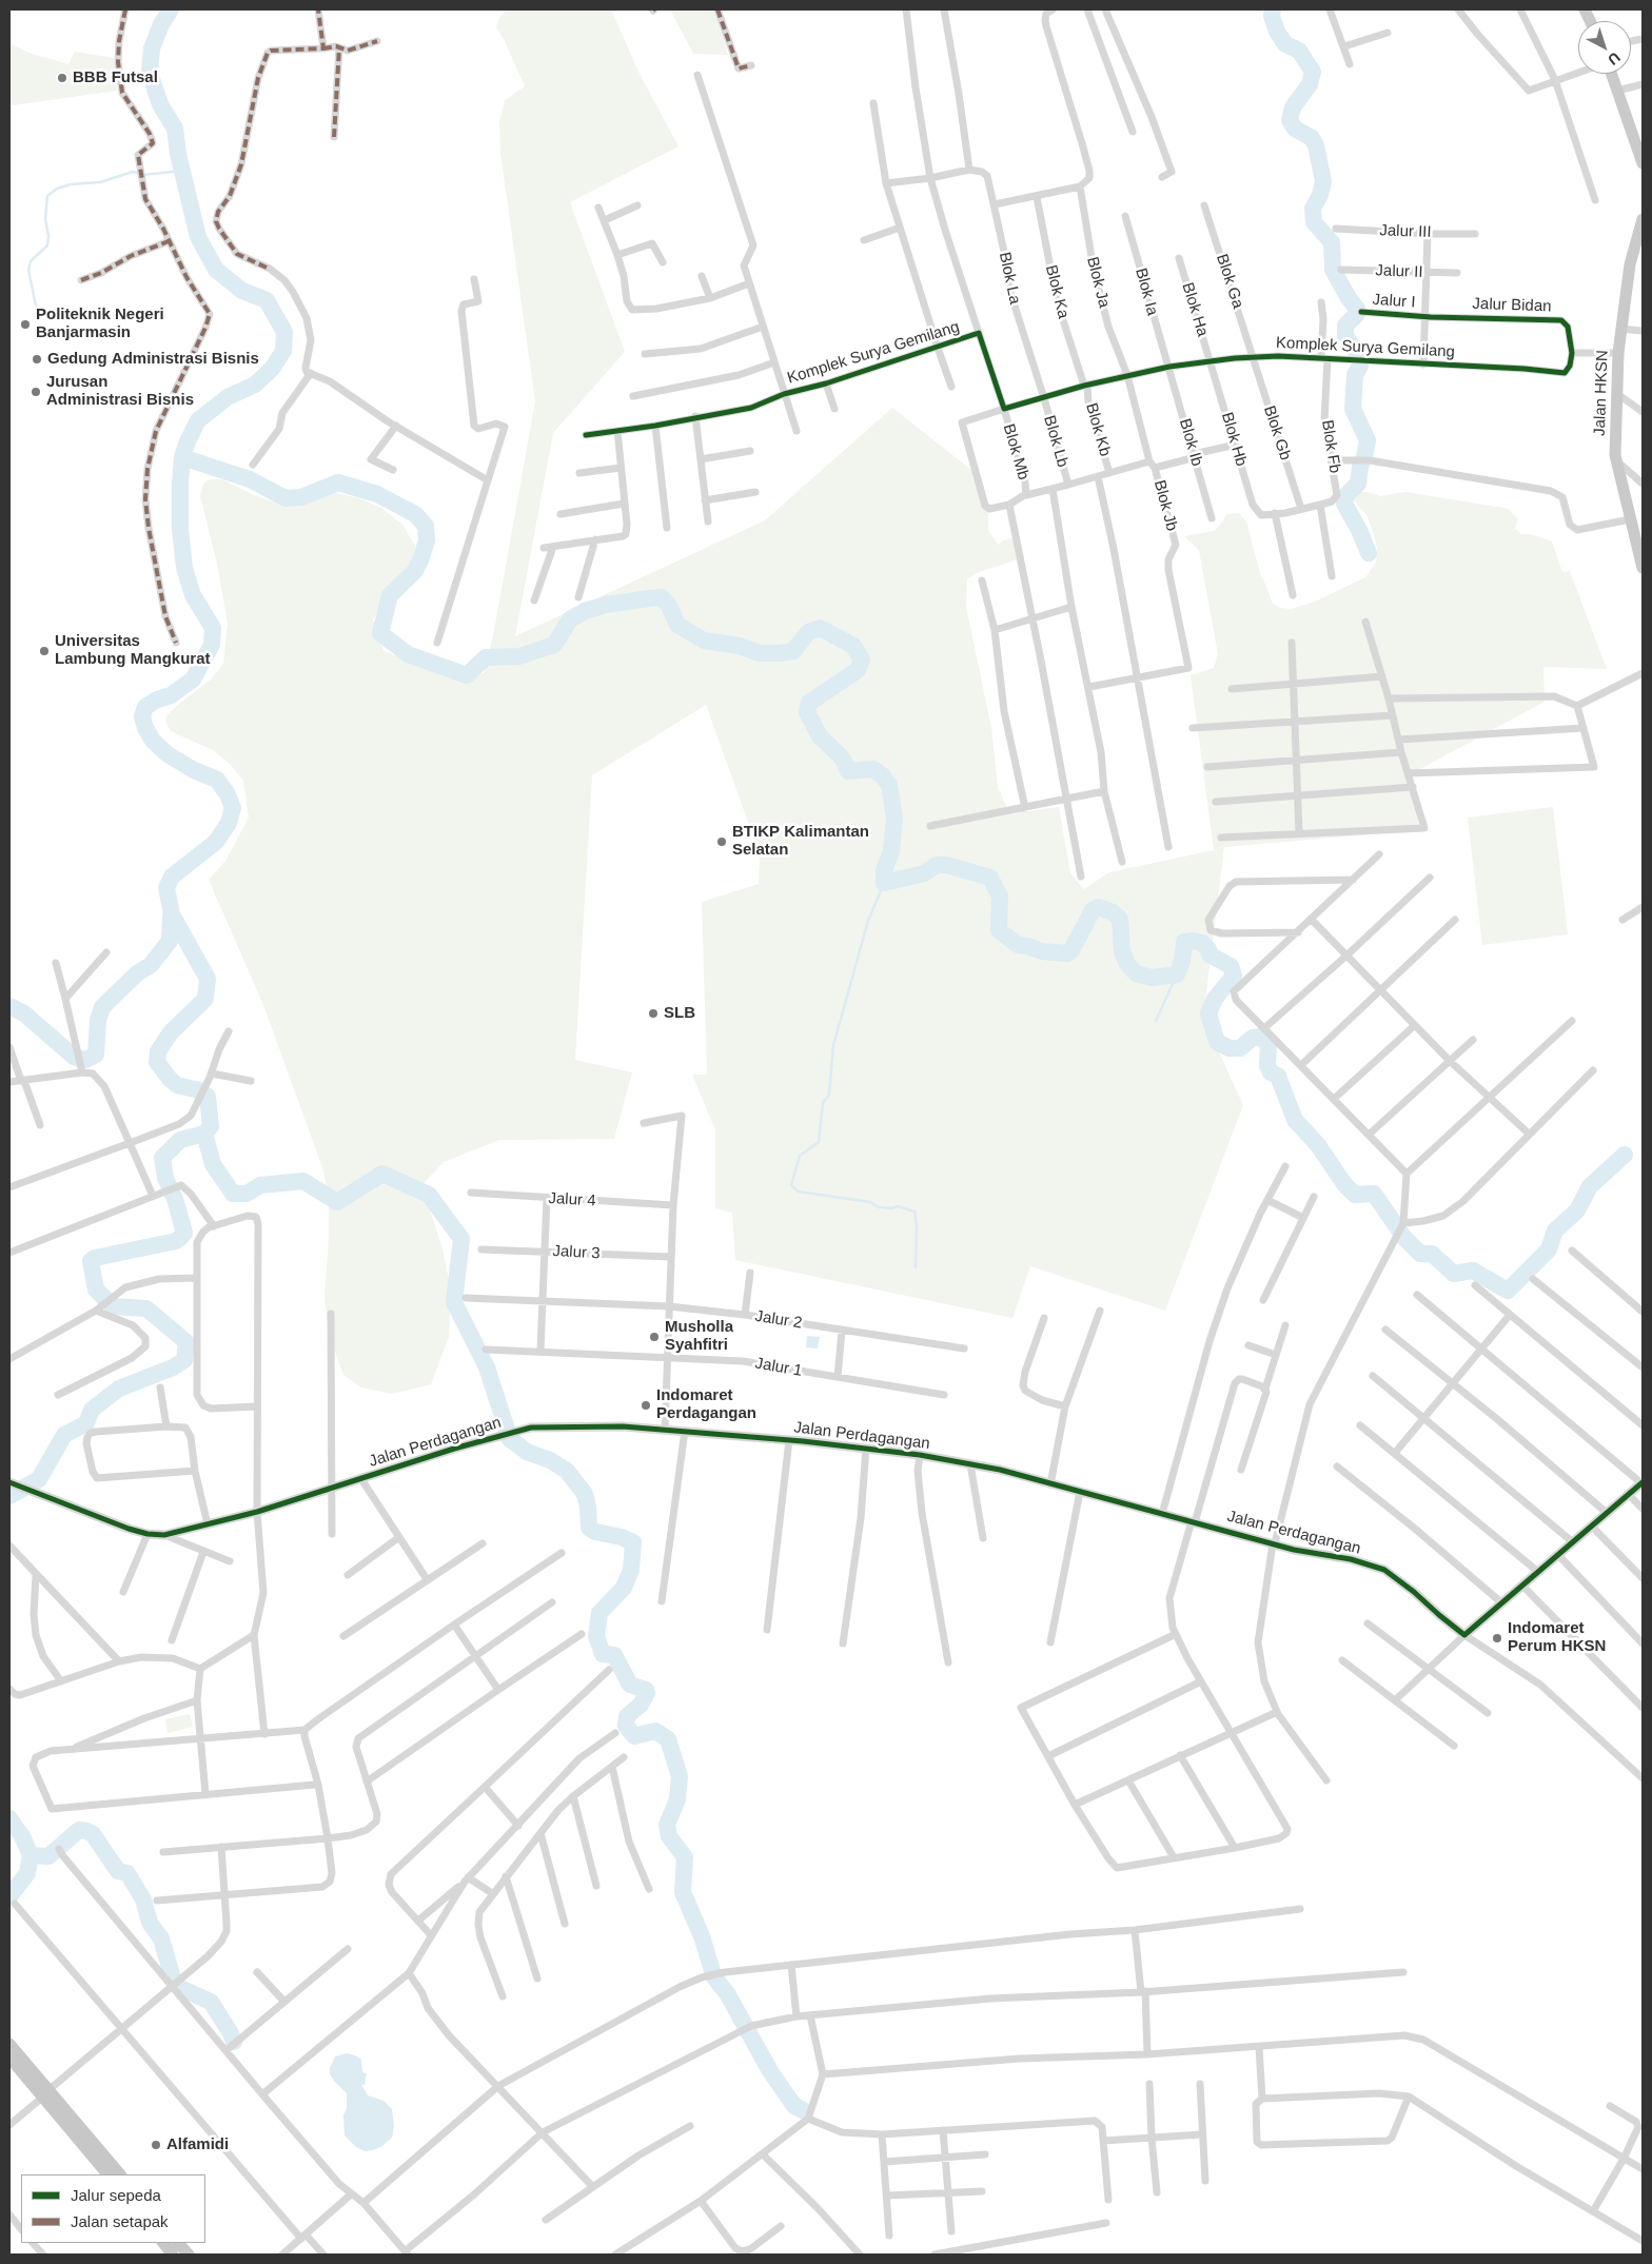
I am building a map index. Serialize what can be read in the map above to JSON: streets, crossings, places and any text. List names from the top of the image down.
{
  "streets": {
    "main road": ["Jalan HKSN"],
    "street": [
      "Jalur III",
      "Jalur II",
      "Blok La",
      "Blok Ga",
      "Blok Ja",
      "Blok Ka",
      "Blok Ia",
      "Jalur I",
      "Jalur Bidan",
      "Blok Ha",
      "Komplek Surya Gemilang",
      "Blok Kb",
      "Blok Gb",
      "Blok Hb",
      "Blok Lb",
      "Blok Ib",
      "Blok Fb",
      "Blok Mb",
      "Blok Jb",
      "Jalur 4",
      "Jalur 3",
      "Jalur 2",
      "Jalur 1",
      "Jalan Perdagangan"
    ]
  },
  "crossings": [
    ["Blok La", "Komplek Surya Gemilang"],
    ["Blok La", "Blok Lb"],
    ["Blok Ga", "Komplek Surya Gemilang"],
    ["Blok Ga", "Blok Gb"],
    ["Blok Ja", "Komplek Surya Gemilang"],
    ["Blok Ja", "Blok Jb"],
    ["Blok Ka", "Komplek Surya Gemilang"],
    ["Blok Ka", "Blok Kb"],
    ["Blok Ia", "Komplek Surya Gemilang"],
    ["Blok Ia", "Blok Ib"],
    ["Jalur I", "Jalur Bidan"],
    ["Jalur Bidan", "Komplek Surya Gemilang"],
    ["Blok Ha", "Komplek Surya Gemilang"],
    ["Blok Ha", "Blok Hb"],
    ["Komplek Surya Gemilang", "Blok Kb"],
    ["Komplek Surya Gemilang", "Blok Gb"],
    ["Komplek Surya Gemilang", "Blok Hb"],
    ["Komplek Surya Gemilang", "Blok Lb"],
    ["Komplek Surya Gemilang", "Blok Ib"],
    ["Komplek Surya Gemilang", "Blok Fb"],
    ["Komplek Surya Gemilang", "Blok Mb"],
    ["Komplek Surya Gemilang", "Blok Jb"]
  ],
  "places": [
    "BBB Futsal",
    "Politeknik Negeri Banjarmasin",
    "Gedung Administrasi Bisnis",
    "Jurusan Administrasi Bisnis",
    "Universitas Lambung Mangkurat",
    "BTIKP Kalimantan Selatan",
    "SLB",
    "Musholla Syahfitri",
    "Indomaret Perdagangan",
    "Indomaret Perum HKSN",
    "Alfamidi"
  ],
  "legend": ["Jalur sepeda", "Jalan setapak"],
  "north": "bottom right"
}
